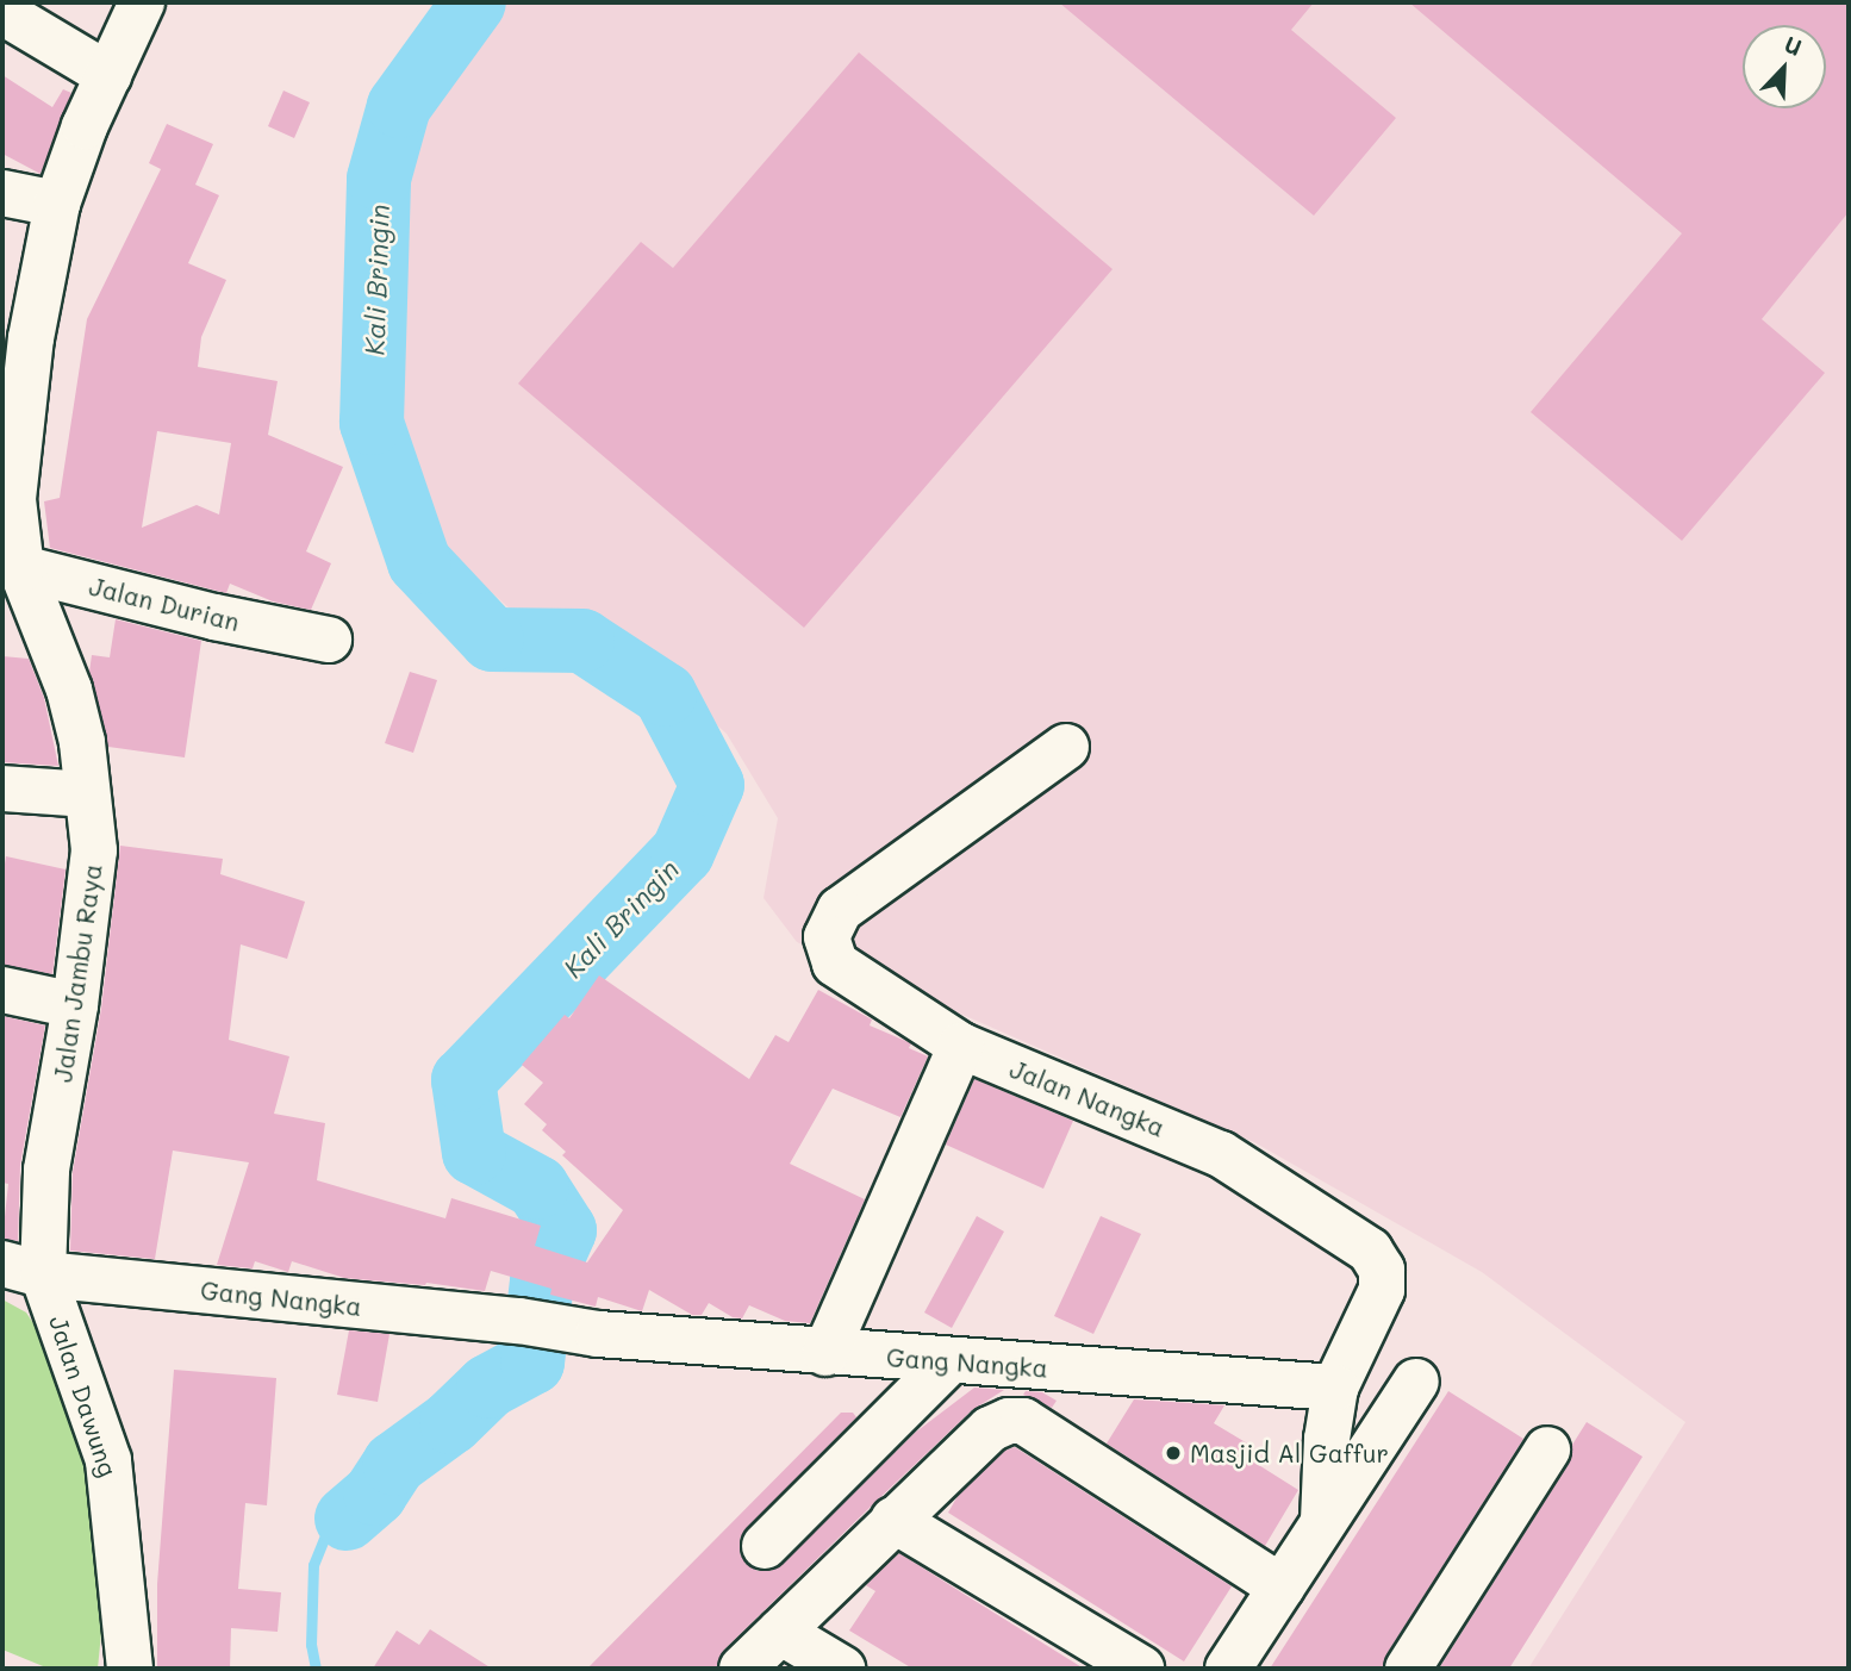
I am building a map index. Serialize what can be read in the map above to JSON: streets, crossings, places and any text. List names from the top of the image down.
{
  "streets": {
    "street": [
      "Jalan Durian",
      "Jalan Jambu Raya",
      "Jalan Nangka",
      "Gang Nangka",
      "Jalan Dawung"
    ]
  },
  "crossings": [
    ["Jalan Durian", "Jalan Jambu Raya"],
    ["Jalan Jambu Raya", "Gang Nangka"],
    ["Jalan Jambu Raya", "Jalan Dawung"],
    ["Jalan Nangka", "Gang Nangka"],
    ["Gang Nangka", "Jalan Dawung"]
  ],
  "water": ["Kali Bringin"],
  "places": ["Masjid Al Gaffur"],
  "north": "top right"
}
